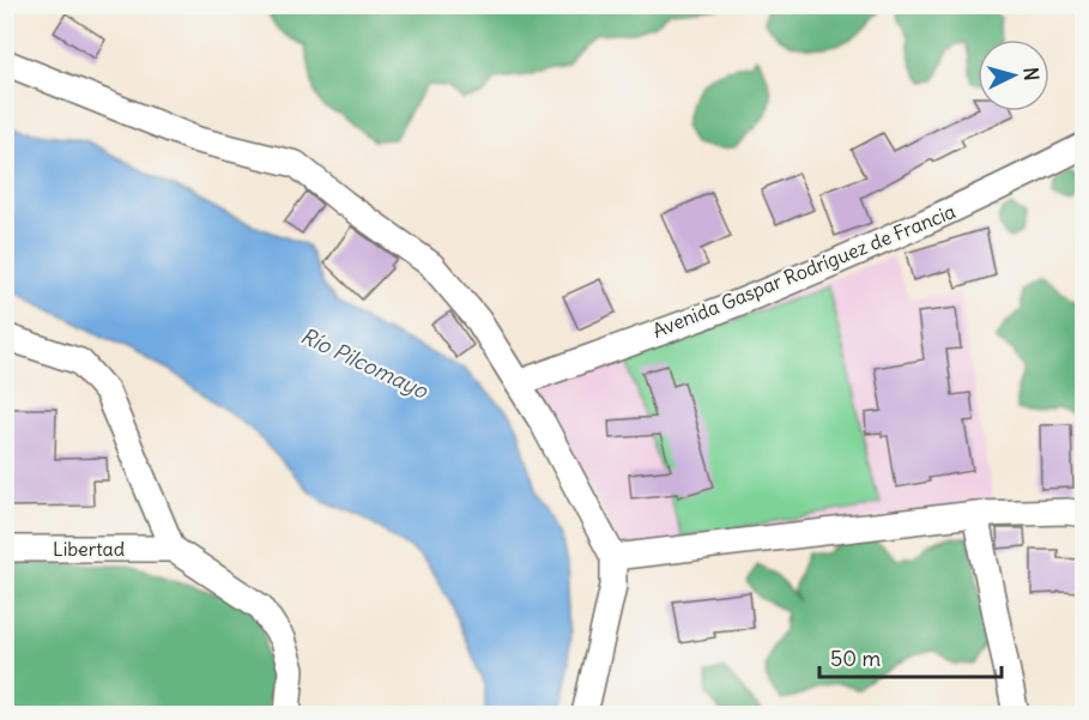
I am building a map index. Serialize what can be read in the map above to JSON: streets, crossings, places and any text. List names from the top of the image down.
{
  "streets": {
    "street": ["Avenida Gaspar Rodríguez de Francia", "Libertad"]
  },
  "water": ["Río Pilcomayo"],
  "scale_bar": "50 m",
  "north": "right"
}
